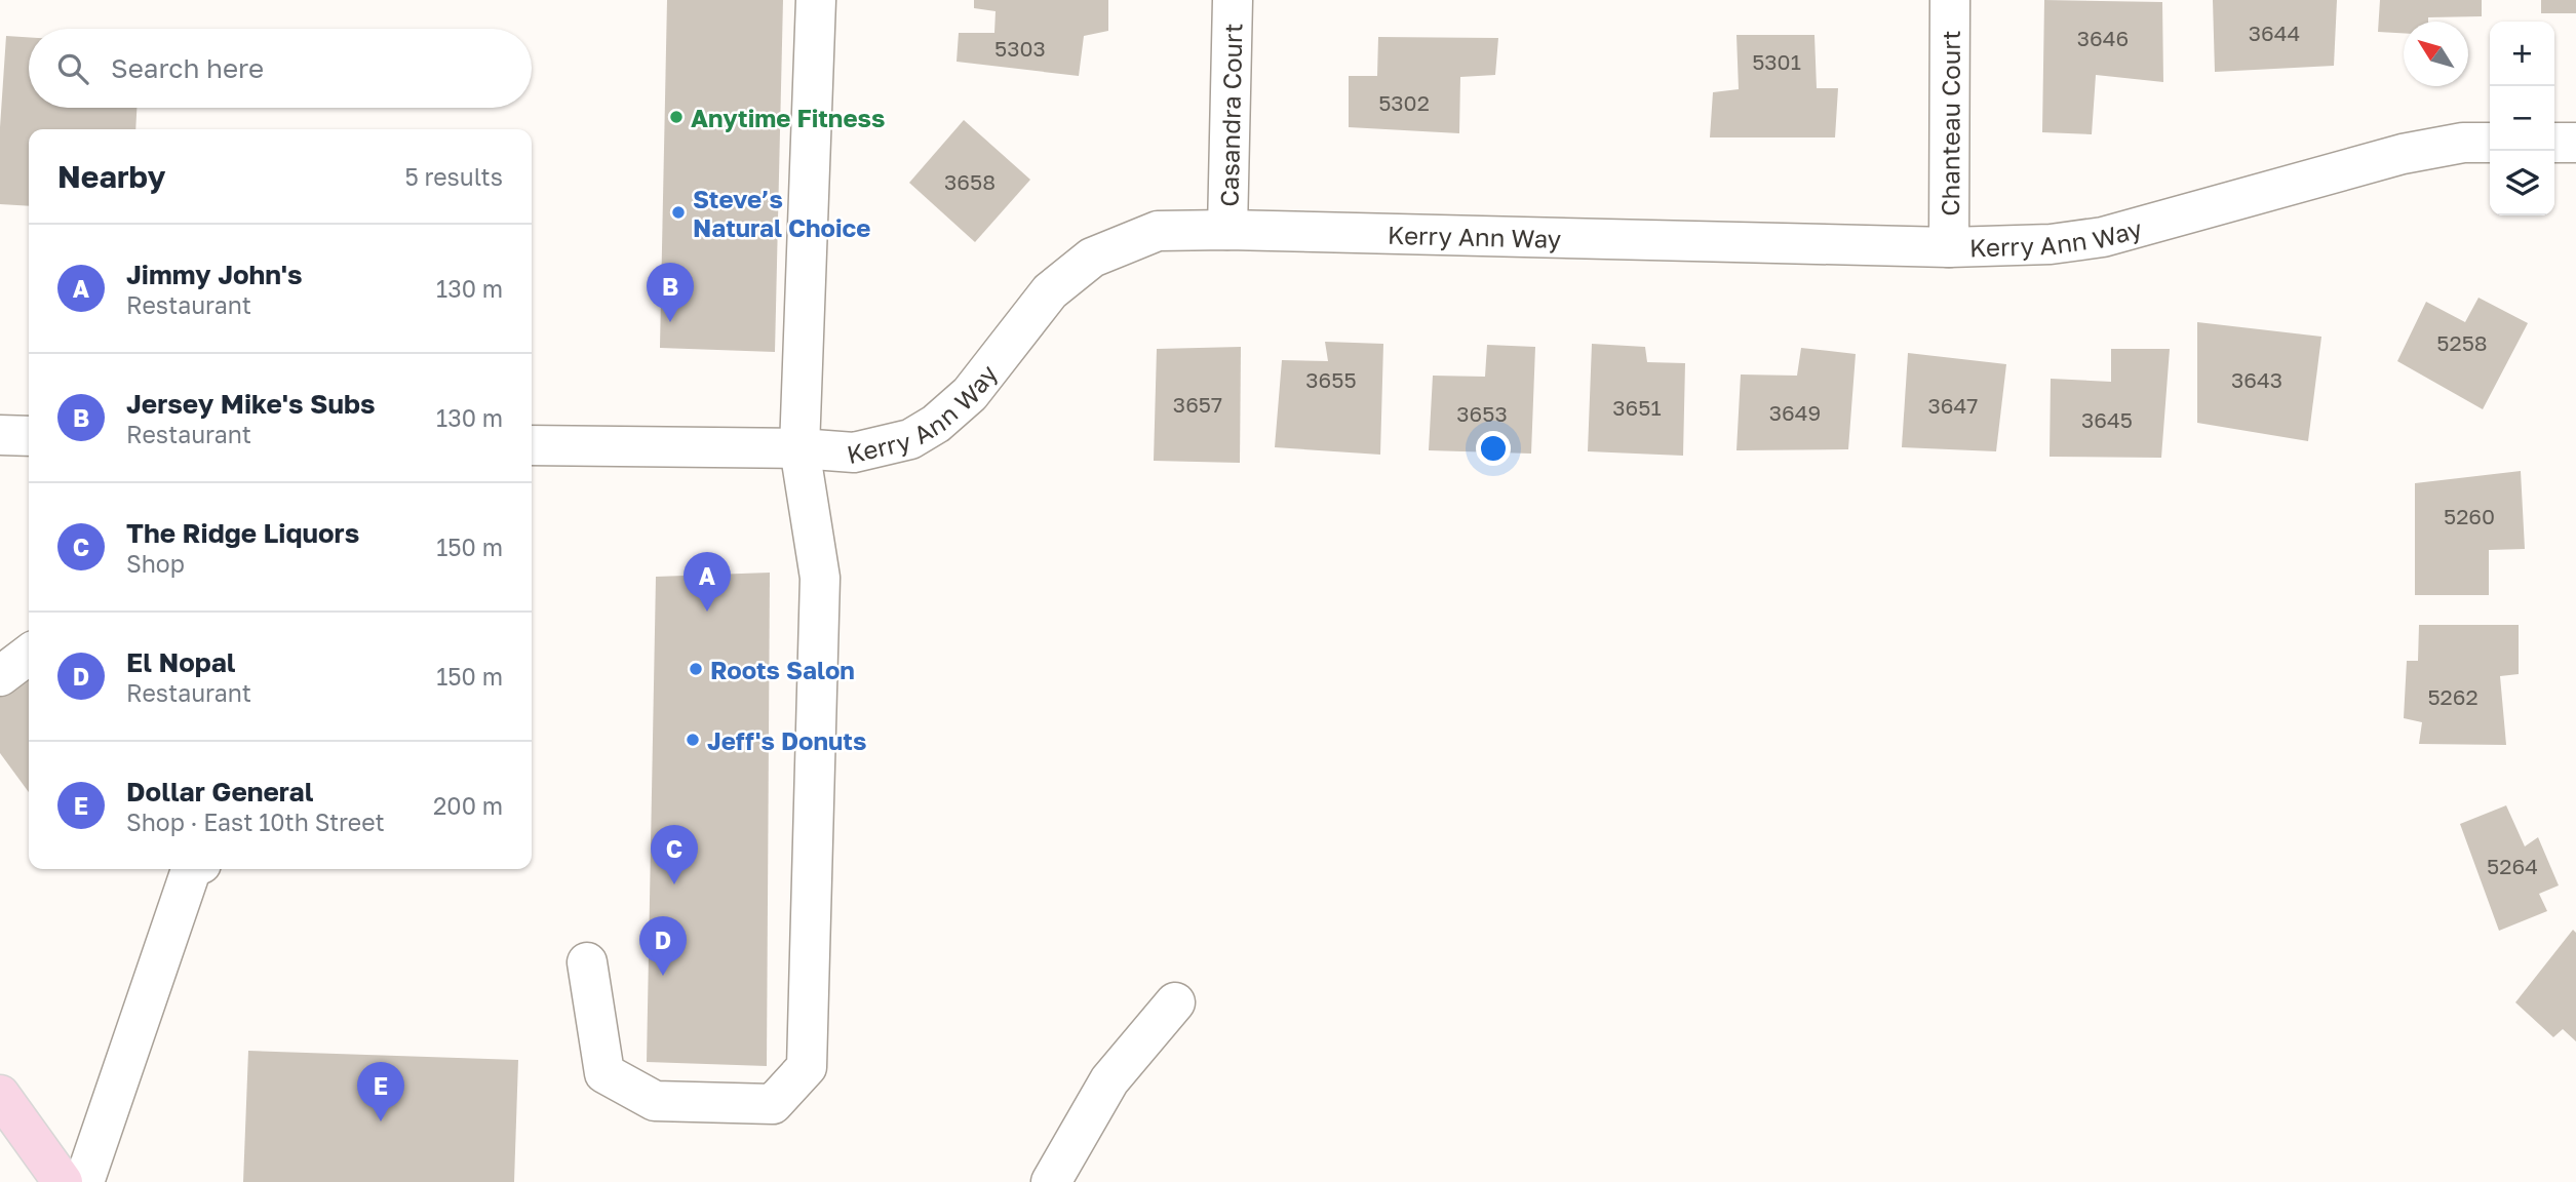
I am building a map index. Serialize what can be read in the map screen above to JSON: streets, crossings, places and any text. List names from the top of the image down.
{
  "streets": {
    "street": ["Casandra Court", "Chanteau Court", "Kerry Ann Way"]
  },
  "crossings": [
    ["Casandra Court", "Kerry Ann Way"],
    ["Chanteau Court", "Kerry Ann Way"]
  ],
  "places": [
    "Anytime Fitness",
    "Steve’s Natural Choice",
    "Roots Salon",
    "Jeff's Donuts"
  ],
  "house_numbers": [
    "3644",
    "3646",
    "5303",
    "5301",
    "5302",
    "3658",
    "5258",
    "3655",
    "3643",
    "3657",
    "3647",
    "3651",
    "3649",
    "3653",
    "3645",
    "5260",
    "5262",
    "5264"
  ],
  "north": "top left",
  "page": {
    "map_buttons": ["+", "−"],
    "search": "Search here",
    "heading": ["Nearby", "5 results"],
    "list": [
      {
        "mark": "A",
        "name": "Jimmy John's",
        "note": "Restaurant",
        "value": "130 m"
      },
      {
        "mark": "B",
        "name": "Jersey Mike's Subs",
        "note": "Restaurant",
        "value": "130 m"
      },
      {
        "mark": "C",
        "name": "The Ridge Liquors",
        "note": "Shop",
        "value": "150 m"
      },
      {
        "mark": "D",
        "name": "El Nopal",
        "note": "Restaurant",
        "value": "150 m"
      },
      {
        "mark": "E",
        "name": "Dollar General",
        "note": "Shop · East 10th Street",
        "value": "200 m"
      }
    ],
    "pins": [
      "B",
      "A",
      "C",
      "D",
      "E"
    ]
  }
}
